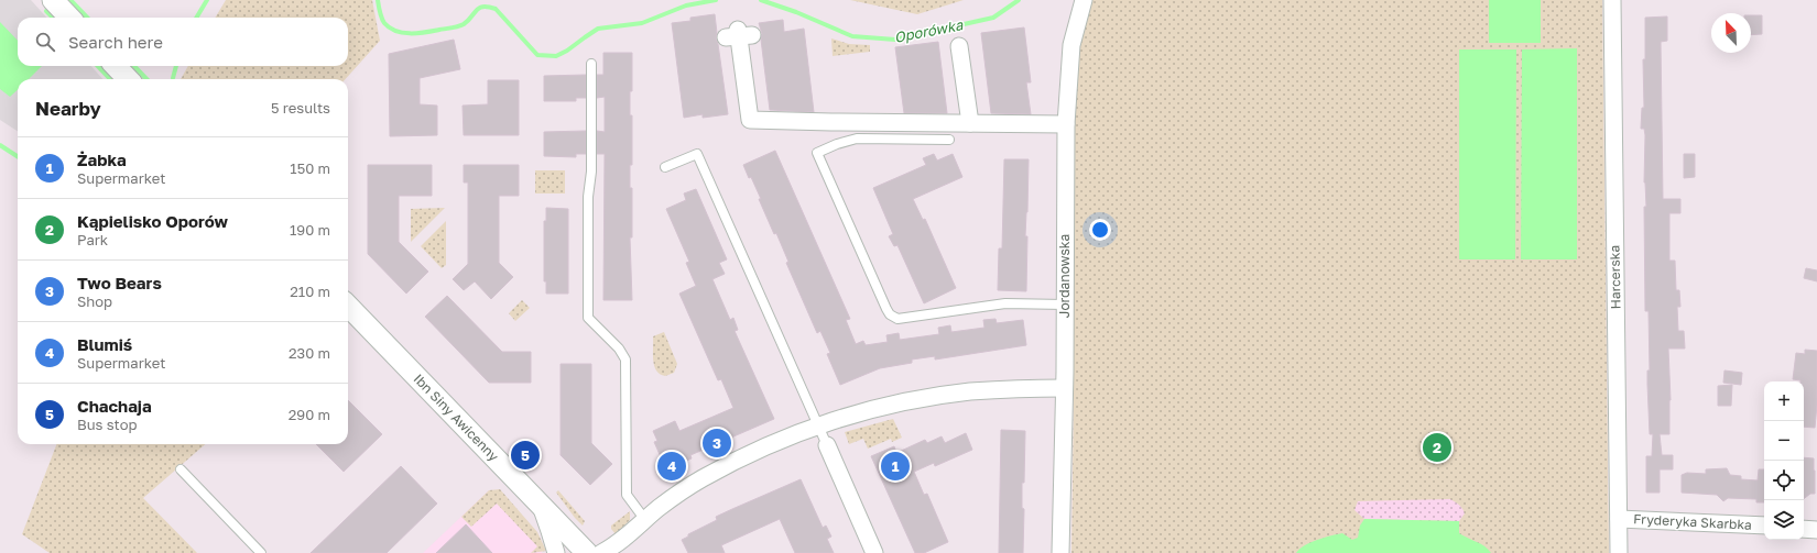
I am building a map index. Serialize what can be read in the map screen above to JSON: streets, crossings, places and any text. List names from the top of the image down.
{
  "streets": {
    "street": [
      "Jordanowska",
      "Harcerska",
      "Ibn Siny Awicenny",
      "Fryderyka Skarbka"
    ]
  },
  "crossings": [
    ["Harcerska", "Fryderyka Skarbka"]
  ],
  "water": ["Oporówka"],
  "north": "top left",
  "page": {
    "search": "Search here",
    "heading": ["Nearby", "5 results"],
    "list": [
      {
        "mark": "1",
        "name": "Żabka",
        "note": "Supermarket",
        "value": "150 m"
      },
      {
        "mark": "2",
        "name": "Kąpielisko Oporów",
        "note": "Park",
        "value": "190 m"
      },
      {
        "mark": "3",
        "name": "Two Bears",
        "note": "Shop",
        "value": "210 m"
      },
      {
        "mark": "4",
        "name": "Blumiś",
        "note": "Supermarket",
        "value": "230 m"
      },
      {
        "mark": "5",
        "name": "Chachaja",
        "note": "Bus stop",
        "value": "290 m"
      }
    ],
    "map_buttons": ["+", "−"],
    "pins": [
      "3",
      "2",
      "5",
      "1",
      "4"
    ]
  }
}
